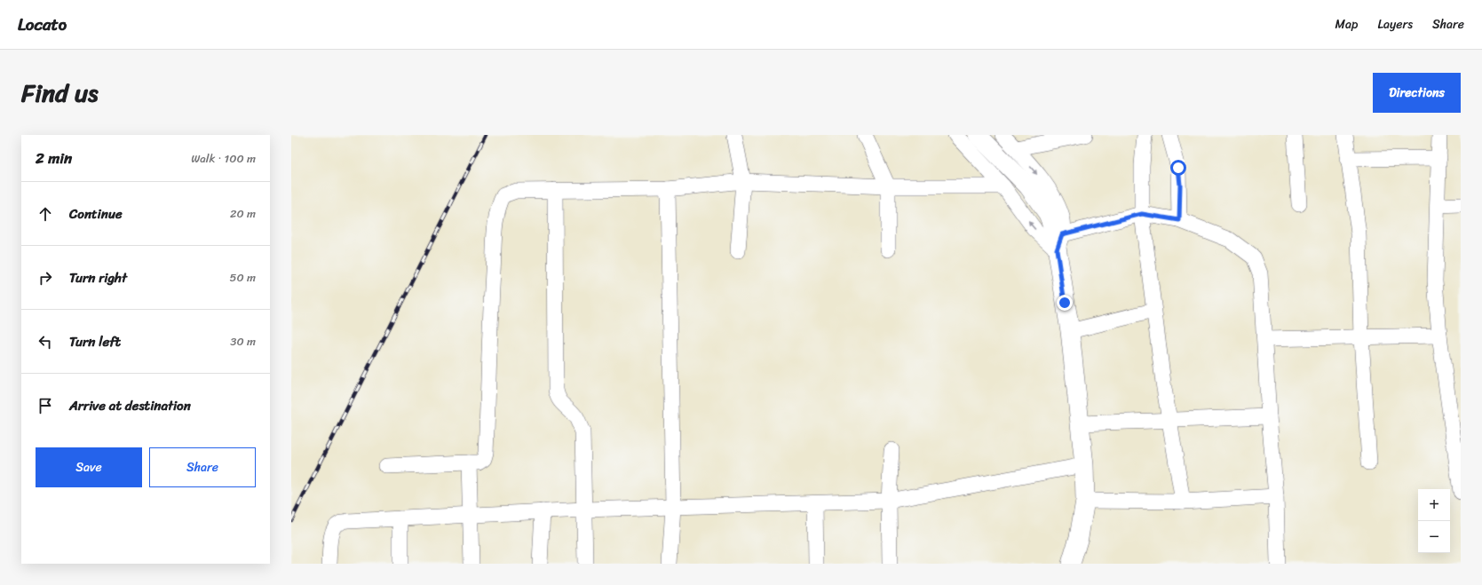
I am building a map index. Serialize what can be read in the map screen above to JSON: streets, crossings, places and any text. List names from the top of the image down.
{
  "page": {
    "header": "Locato",
    "nav": ["Map", "Layers", "Share"],
    "title": "Find us",
    "buttons": [
      "Directions",
      ["Save", "Share"]
    ],
    "heading": ["2 min", "Walk · 100 m"],
    "list": [
      ["Continue", "20 m"],
      ["Turn right", "50 m"],
      ["Turn left", "30 m"],
      "Arrive at destination"
    ],
    "map_buttons": ["+", "−"]
  }
}
